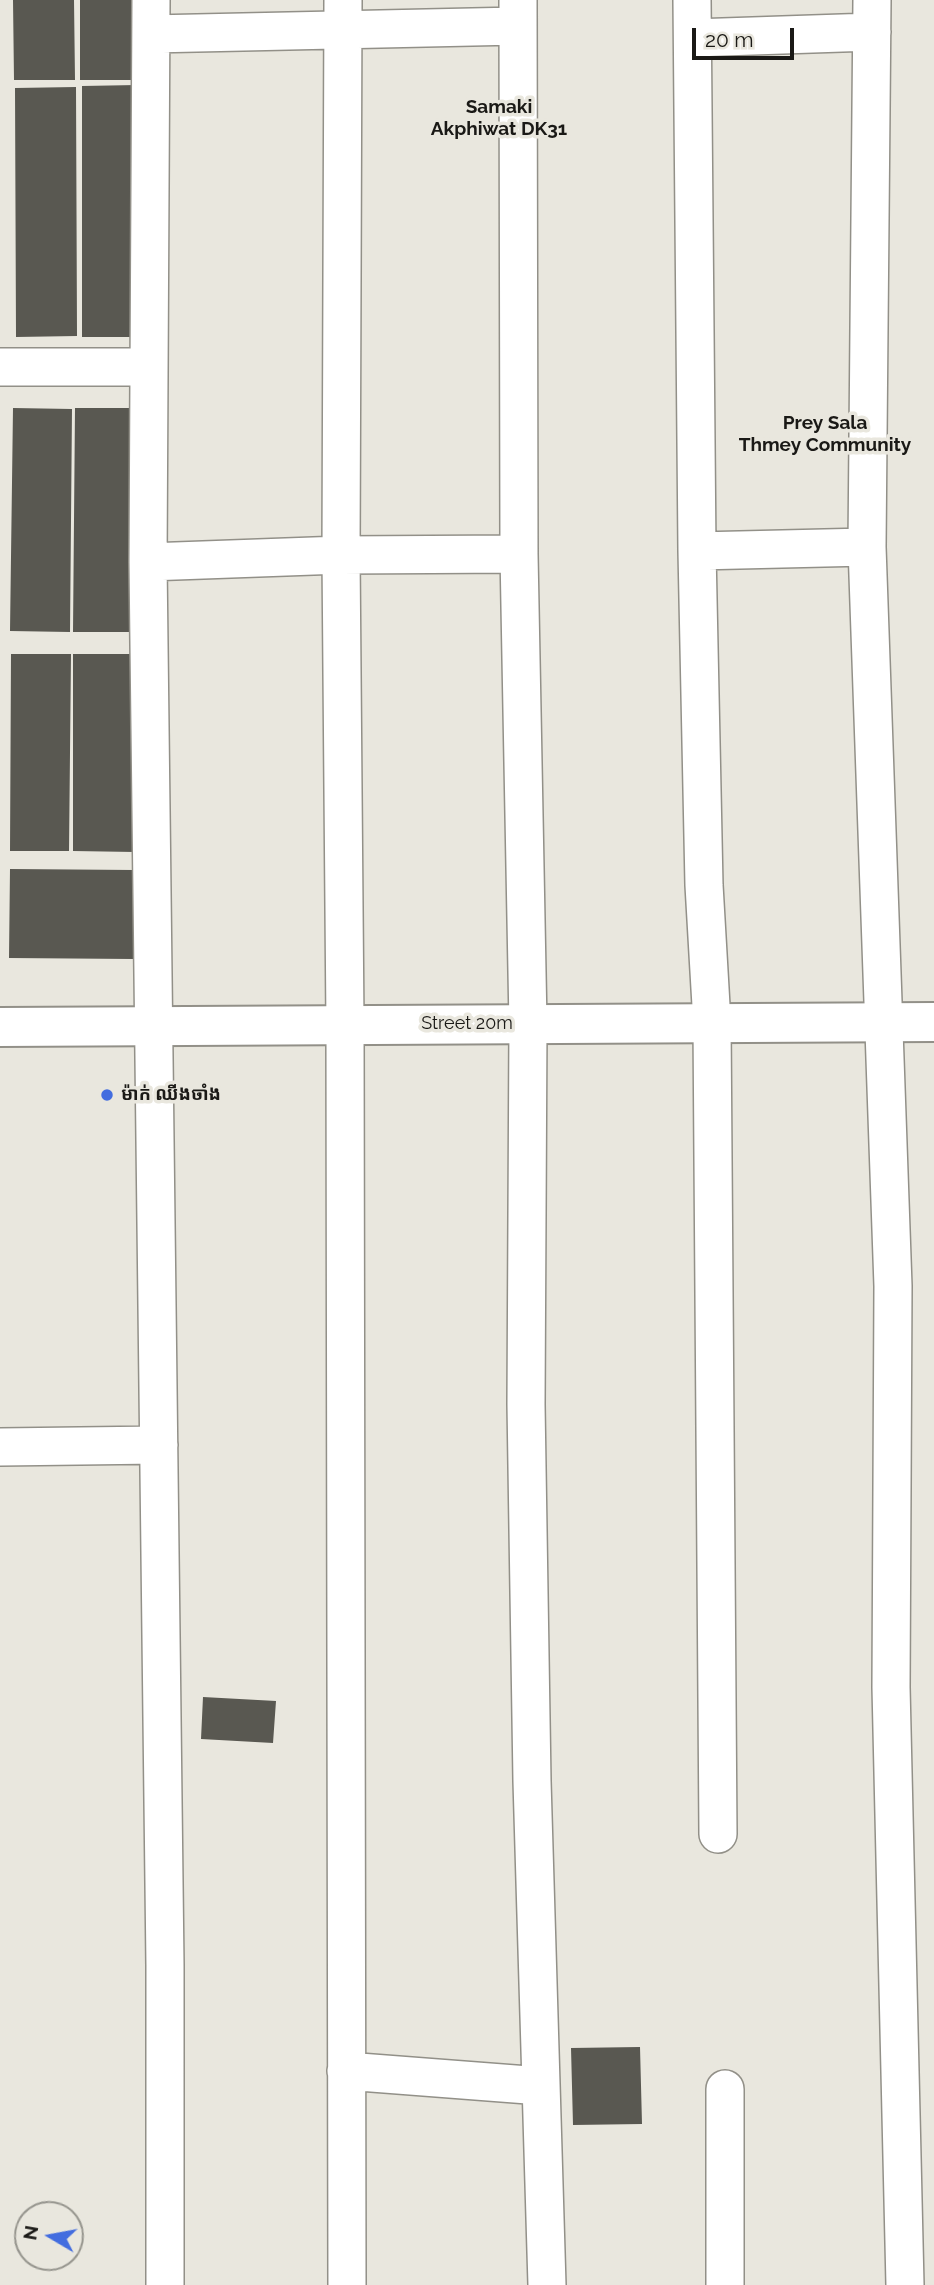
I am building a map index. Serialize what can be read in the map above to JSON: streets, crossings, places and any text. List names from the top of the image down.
{
  "streets": {
    "street": ["Street 20m"]
  },
  "districts": ["Samaki Akphiwat DK31", "Prey Sala Thmey Community"],
  "places": ["ម៉ាក់ ឈីងចាំង"],
  "scale_bar": "20 m",
  "north": "left"
}
